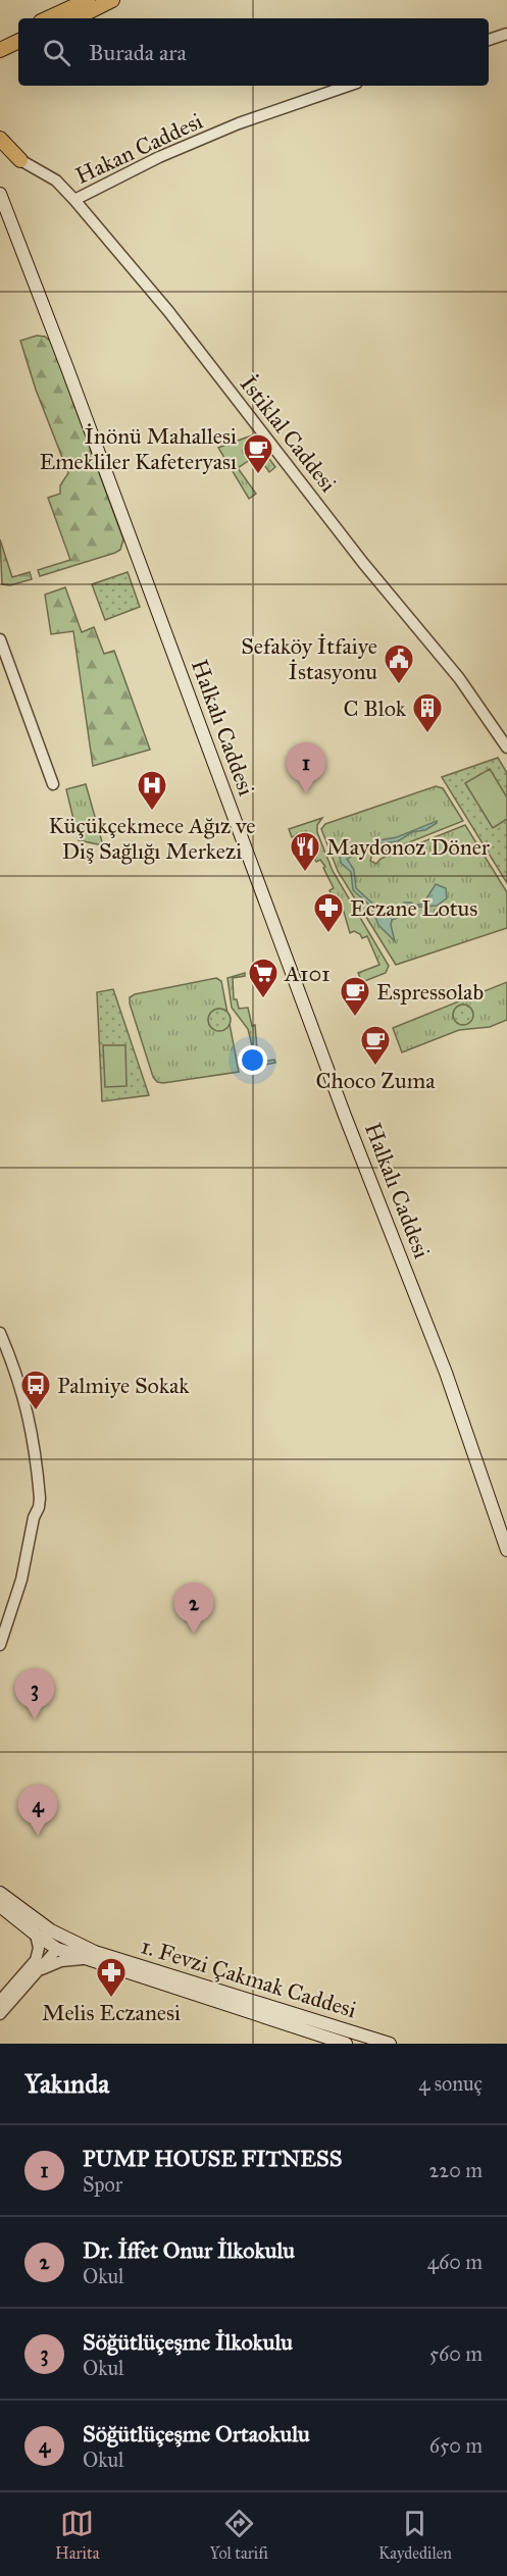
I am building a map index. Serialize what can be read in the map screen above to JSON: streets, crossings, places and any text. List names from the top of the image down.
{
  "streets": {
    "main road": ["Halkalı Caddesi", "1. Fevzi Çakmak Caddesi"],
    "street": ["Hakan Caddesi", "İstiklal Caddesi"]
  },
  "crossings": [
    ["Hakan Caddesi", "İstiklal Caddesi"]
  ],
  "places": {
    "cafe": ["İnönü Mahallesi Emekliler Kafeteryası", "Espressolab", "Choco Zuma"],
    "public building": ["Sefaköy İtfaiye İstasyonu"],
    "building": ["C Blok"],
    "hospital": ["Küçükçekmece Ağız ve Diş Sağlığı Merkezi"],
    "restaurant": ["Maydonoz Döner"],
    "pharmacy": ["Eczane Lotus", "Melis Eczanesi"],
    "supermarket": ["A101"],
    "bus stop": ["Palmiye Sokak"]
  },
  "page": {
    "search": "Burada ara",
    "pins": [
      "1",
      "2",
      "3",
      "4"
    ],
    "heading": ["Yakında", "4 sonuç"],
    "list": [
      {
        "mark": "1",
        "name": "PUMP HOUSE FITNESS",
        "note": "Spor",
        "value": "220 m"
      },
      {
        "mark": "2",
        "name": "Dr. İffet Onur İlkokulu",
        "note": "Okul",
        "value": "460 m"
      },
      {
        "mark": "3",
        "name": "Söğütlüçeşme İlkokulu",
        "note": "Okul",
        "value": "560 m"
      },
      {
        "mark": "4",
        "name": "Söğütlüçeşme Ortaokulu",
        "note": "Okul",
        "value": "650 m"
      }
    ],
    "nav": ["Harita", "Yol tarifi", "Kaydedilen"]
  }
}
